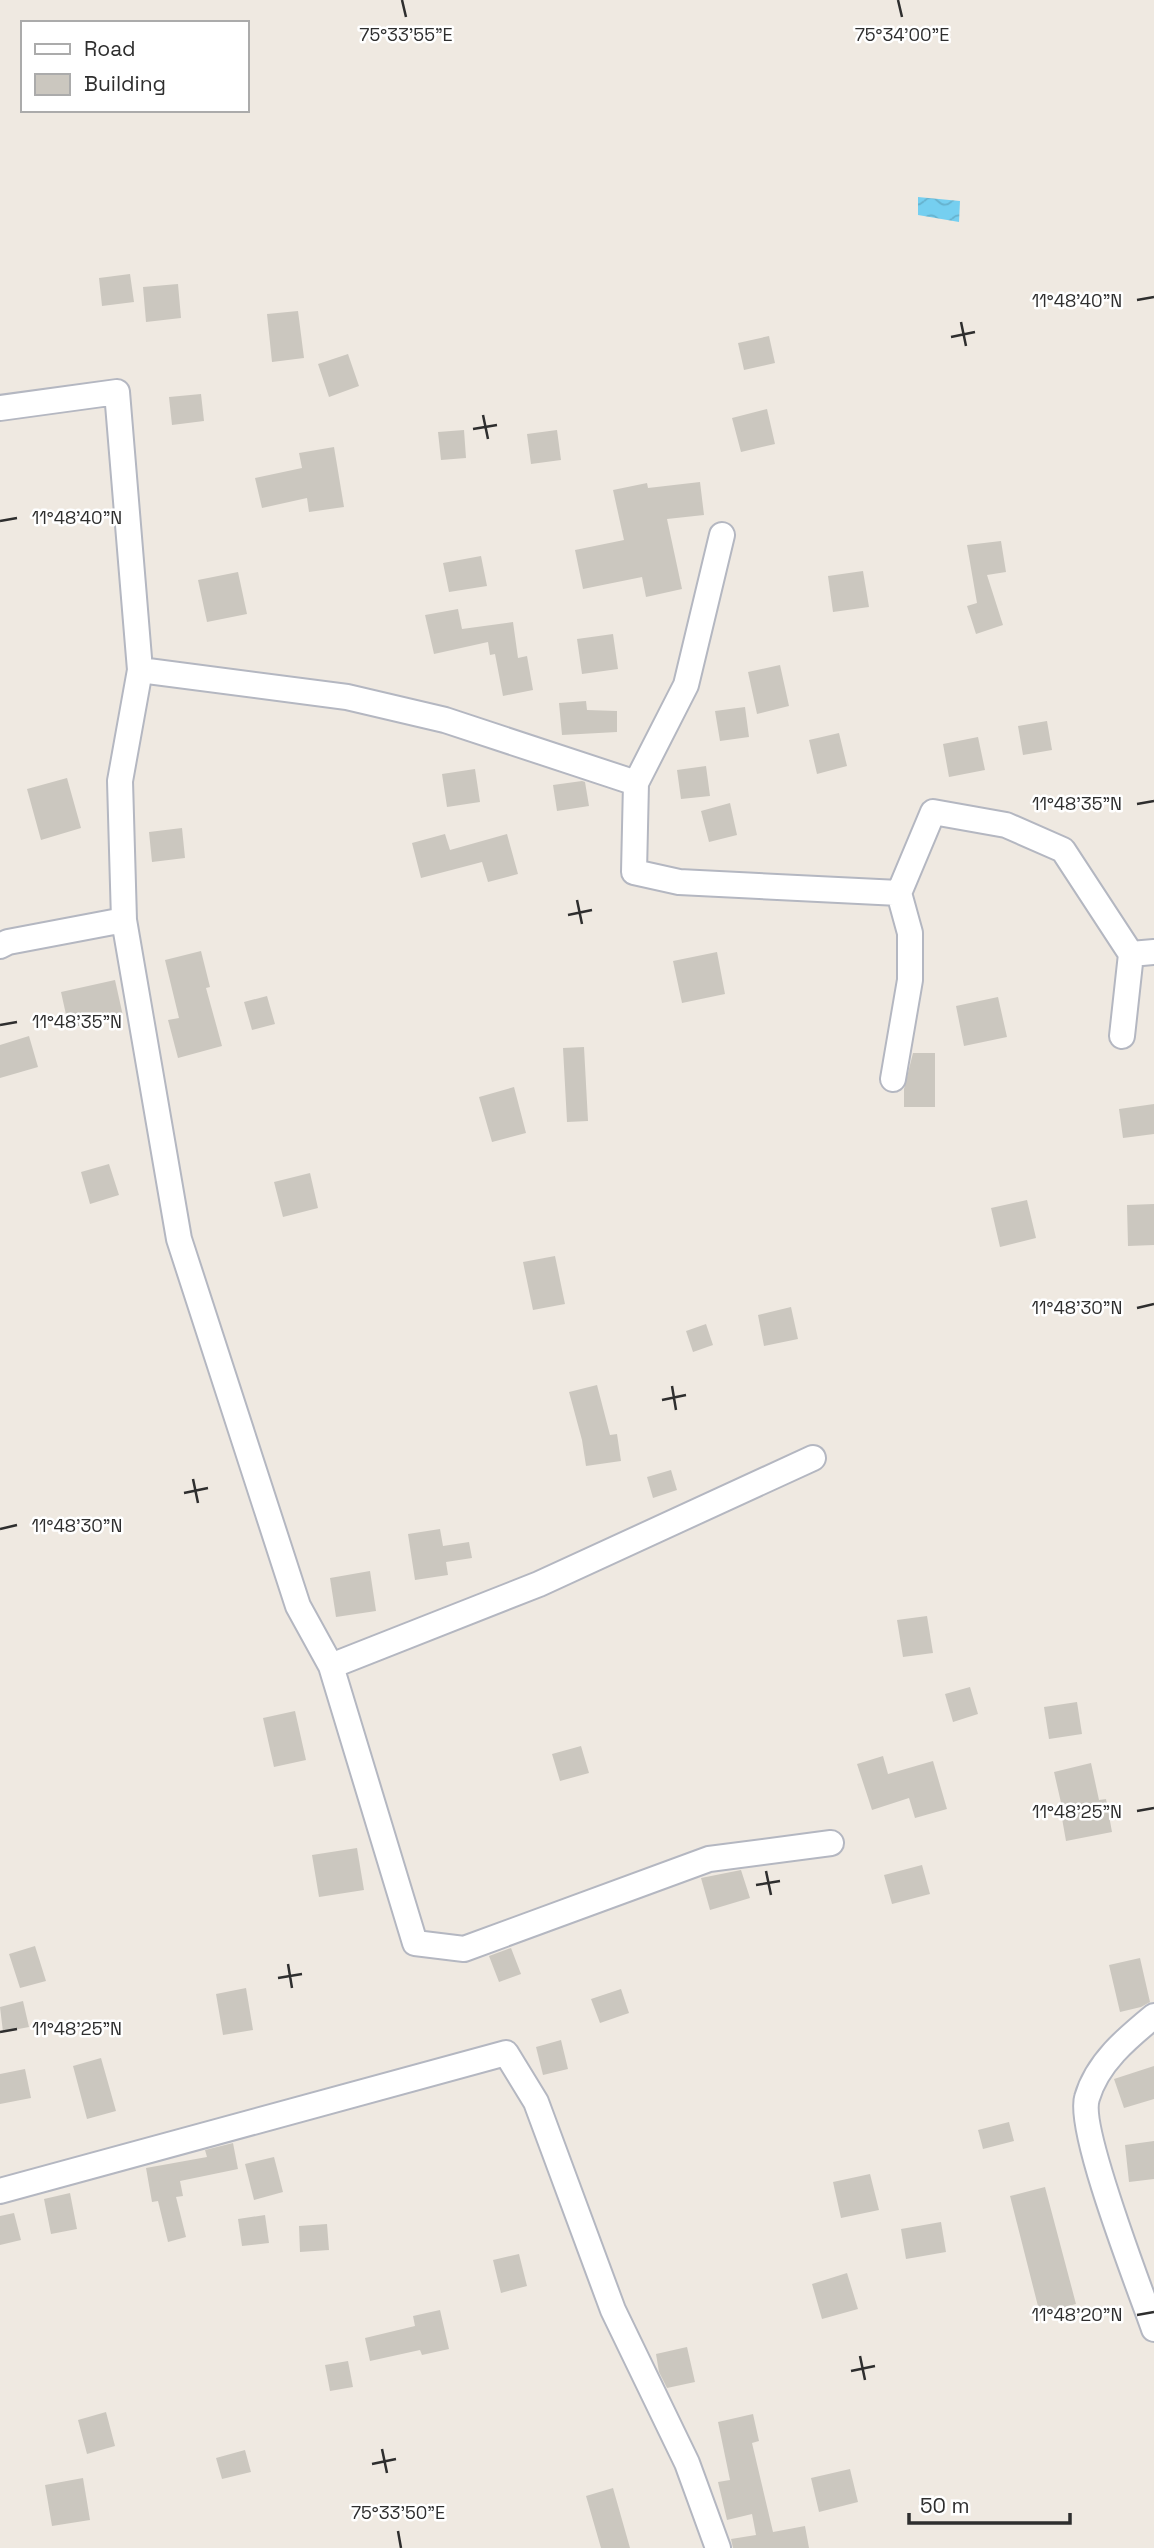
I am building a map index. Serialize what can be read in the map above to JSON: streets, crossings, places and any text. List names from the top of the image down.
{
  "legend": ["Road", "Building"],
  "scale_bar": "50 m",
  "coordinates": [
    "75°33'55\"E",
    "75°34'00\"E",
    "11°48'40\"N",
    "11°48'35\"N",
    "11°48'30\"N",
    "11°48'25\"N",
    "11°48'20\"N",
    "75°33'50\"E"
  ]
}
